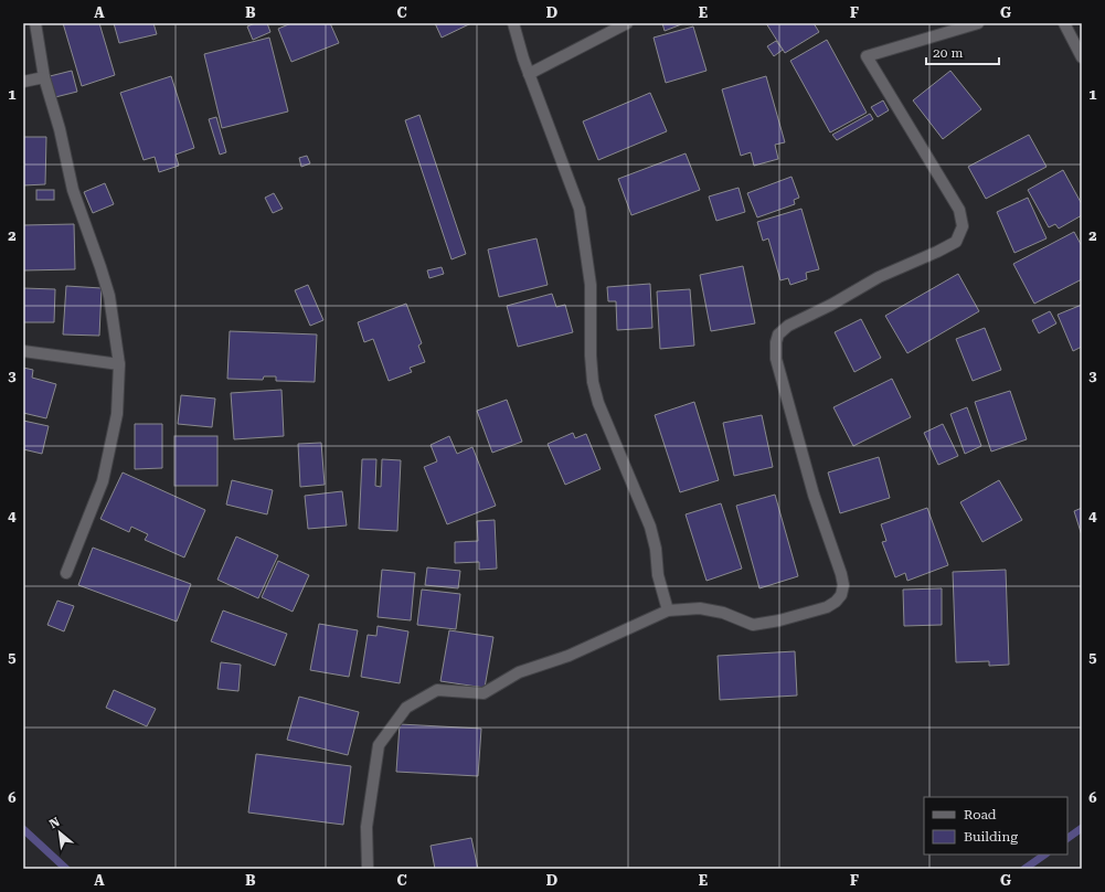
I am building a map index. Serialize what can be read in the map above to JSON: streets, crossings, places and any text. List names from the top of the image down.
{
  "legend": ["Road", "Building"],
  "scale_bar": "20 m",
  "north": "top left",
  "grid": {
    "columns": [
      "A",
      "B",
      "C",
      "D",
      "E",
      "F",
      "G"
    ],
    "rows": [
      "1",
      "2",
      "3",
      "4",
      "5",
      "6"
    ]
  }
}
